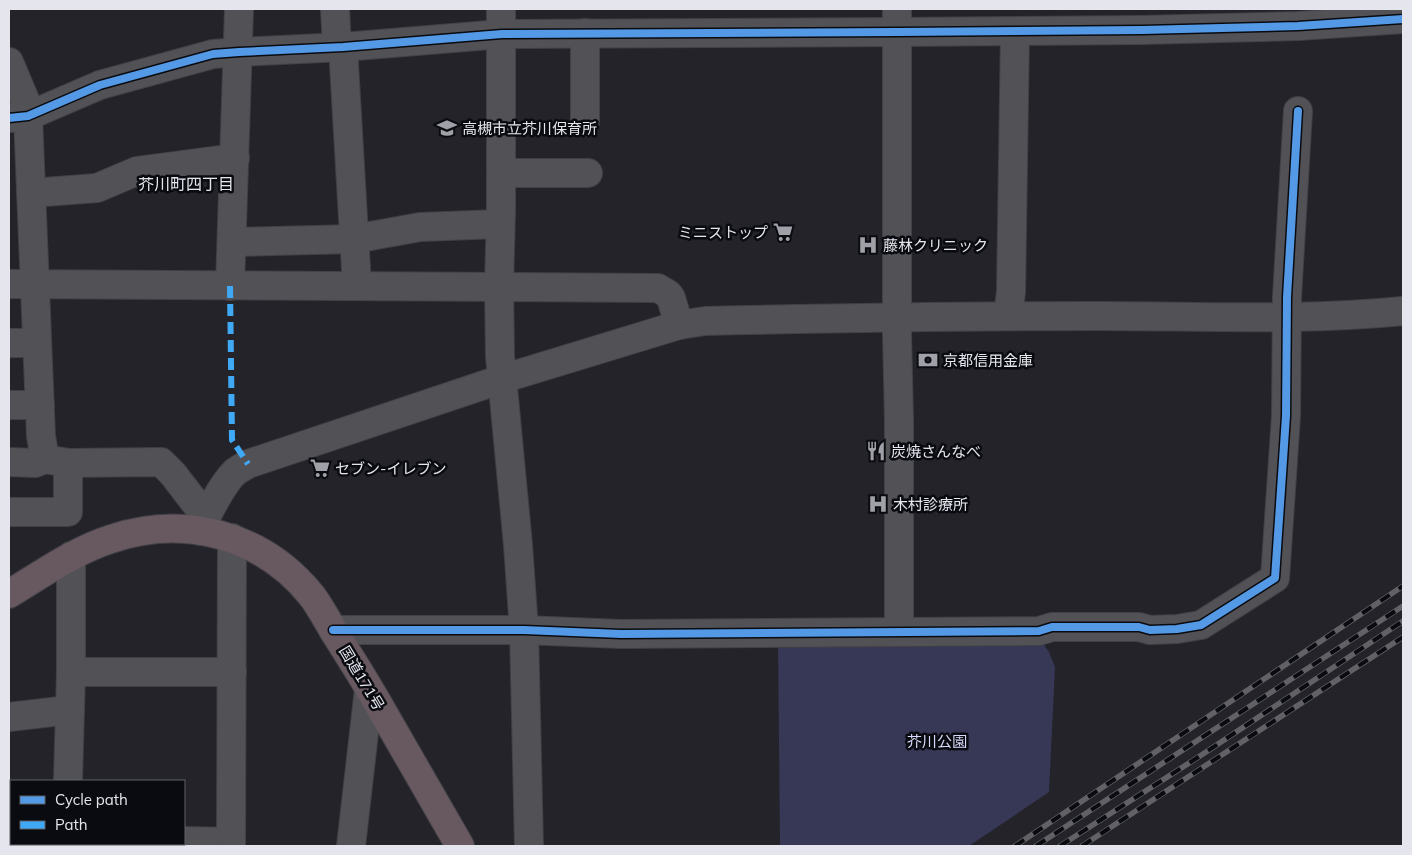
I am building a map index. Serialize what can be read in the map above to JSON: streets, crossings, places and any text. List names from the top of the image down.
{
  "streets": {
    "highway": ["国道171号"]
  },
  "districts": ["芥川町四丁目"],
  "parks": ["芥川公園"],
  "places": {
    "school or university": ["高槻市立芥川保育所"],
    "supermarket": ["ミニストップ", "セブン-イレブン"],
    "hospital": ["藤林クリニック", "木村診療所"],
    "bank": ["京都信用金庫"],
    "restaurant": ["炭焼さんなべ"]
  },
  "legend": ["Cycle path", "Path"]
}
